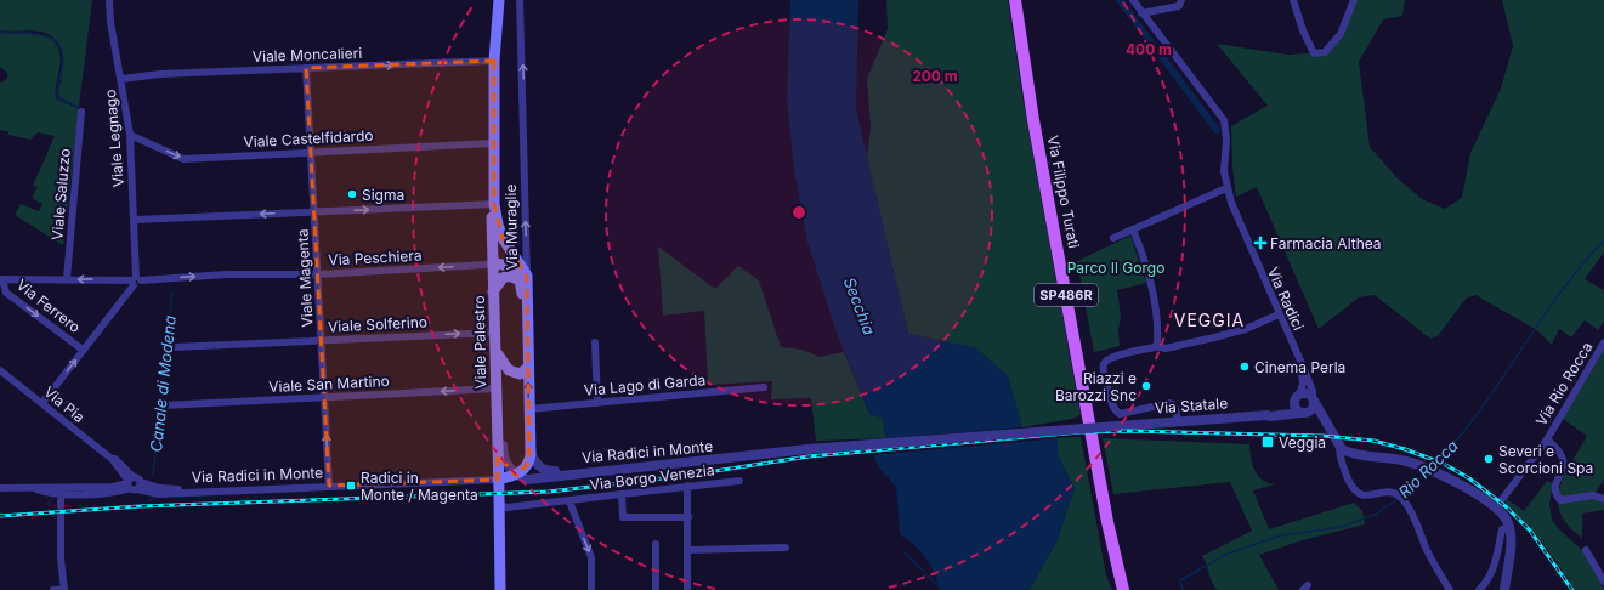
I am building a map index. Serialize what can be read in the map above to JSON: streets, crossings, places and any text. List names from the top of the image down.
{
  "streets": {
    "main road": [
      "Via Filippo Turati",
      "Via Muraglie",
      "SP486R",
      "Viale Palestro",
      "Via Radici in Monte"
    ],
    "street": [
      "Viale Moncalieri",
      "Viale Legnago",
      "Viale Castelfidardo",
      "Viale Saluzzo",
      "Via Peschiera",
      "Viale Magenta",
      "Via Radici",
      "Via Ferrero",
      "Viale Solferino",
      "Viale San Martino",
      "Via Rio Rocca",
      "Via Lago di Garda",
      "Via Pia",
      "Via Statale",
      "Via Borgo Venezia"
    ]
  },
  "crossings": [
    ["Viale Moncalieri", "Viale Legnago"],
    ["Viale Moncalieri", "Viale Magenta"],
    ["Viale Moncalieri", "Viale Palestro"],
    ["Viale Legnago", "Viale Castelfidardo"],
    ["Viale Legnago", "Via Peschiera"],
    ["Viale Castelfidardo", "Viale Magenta"],
    ["Viale Castelfidardo", "Viale Palestro"],
    ["Viale Saluzzo", "Via Peschiera"],
    ["Via Muraglie", "Viale Palestro"],
    ["Via Muraglie", "Via Lago di Garda"],
    ["Via Peschiera", "Viale Magenta"],
    ["Via Peschiera", "Via Ferrero"],
    ["Via Peschiera", "Viale Palestro"],
    ["Viale Magenta", "Viale Solferino"],
    ["Viale Magenta", "Viale San Martino"],
    ["Viale Magenta", "Via Radici in Monte"],
    ["Viale Solferino", "Viale Palestro"],
    ["Viale Palestro", "Viale San Martino"],
    ["Viale Palestro", "Via Radici in Monte"],
    ["Viale Palestro", "Via Borgo Venezia"],
    ["Via Pia", "Via Radici in Monte"],
    ["Via Statale", "Via Radici in Monte"],
    ["Via Radici in Monte", "Via Borgo Venezia"]
  ],
  "one_way": [
    "Viale Moncalieri",
    "Via Muraglie",
    "Via Ferrero",
    "Viale Solferino",
    "Viale San Martino"
  ],
  "districts": ["VEGGIA"],
  "water": ["Secchia", "Canale di Modena", "Rio Rocca"],
  "parks": ["Parco Il Gorgo"],
  "places": {
    "other": [
      "Sigma",
      "Cinema Perla",
      "Riazzi e Barozzi Snc",
      "Severi e Scorcioni Spa"
    ],
    "health": ["Farmacia Althea"],
    "transit": ["Veggia", "Radici in Monte / Magenta"]
  },
  "rings": ["400 m", "200 m"]
}
